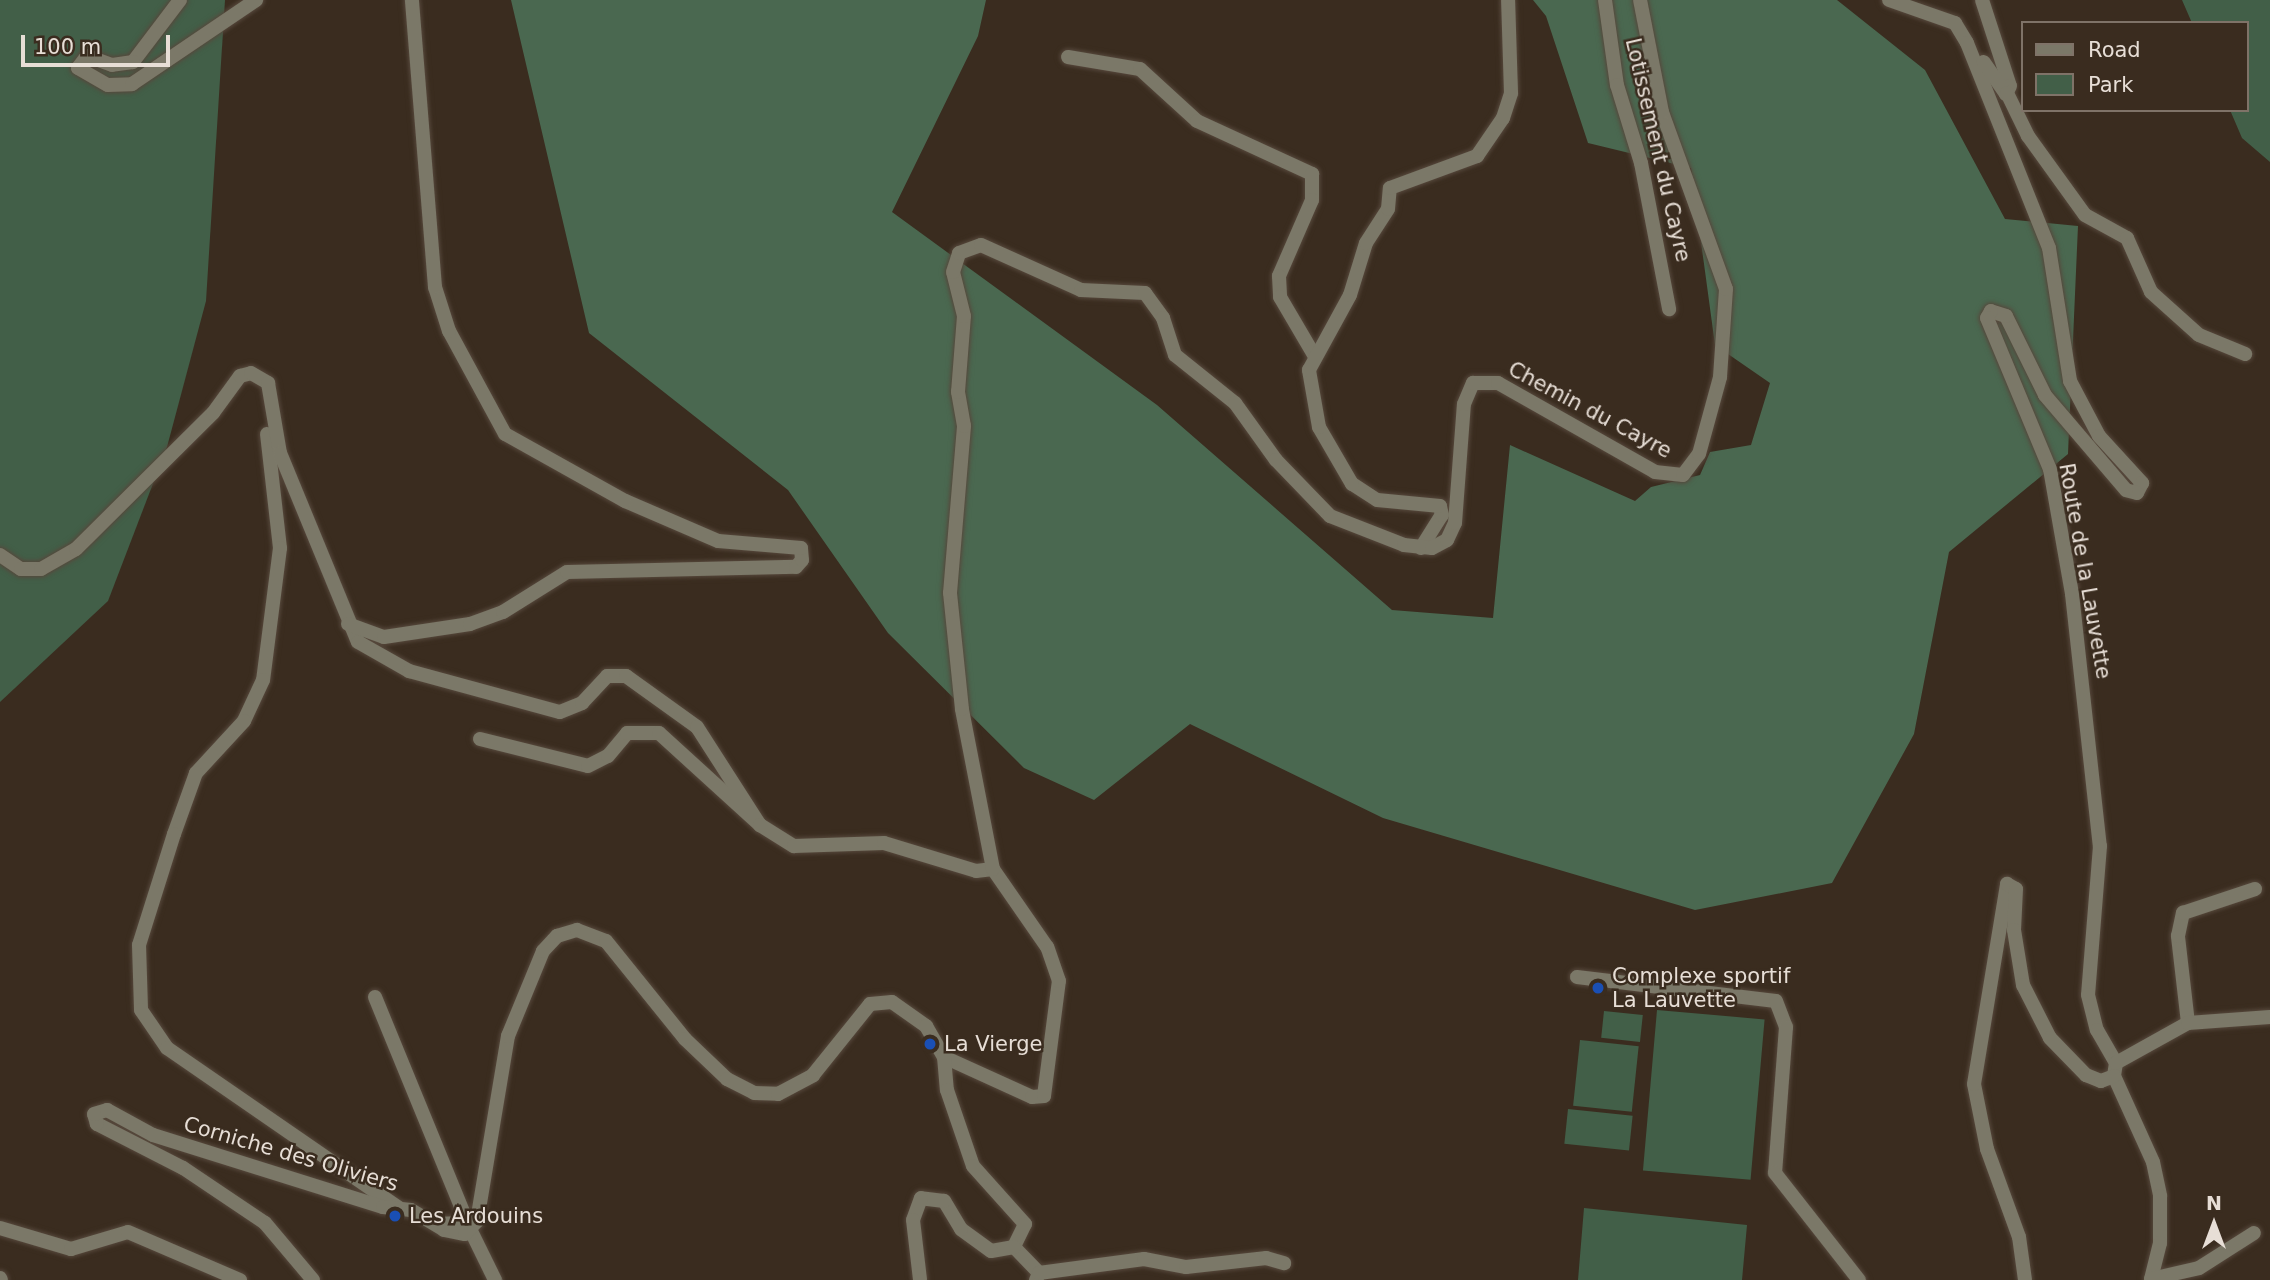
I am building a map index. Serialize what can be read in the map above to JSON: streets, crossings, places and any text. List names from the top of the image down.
{
  "streets": {
    "street": [
      "Lotissement du Cayre",
      "Chemin du Cayre",
      "Route de la Lauvette",
      "Corniche des Oliviers"
    ]
  },
  "places": ["Complexe sportif La Lauvette", "La Vierge", "Les Ardouins"],
  "legend": ["Road", "Park"],
  "scale_bar": "100 m",
  "north": "top"
}
